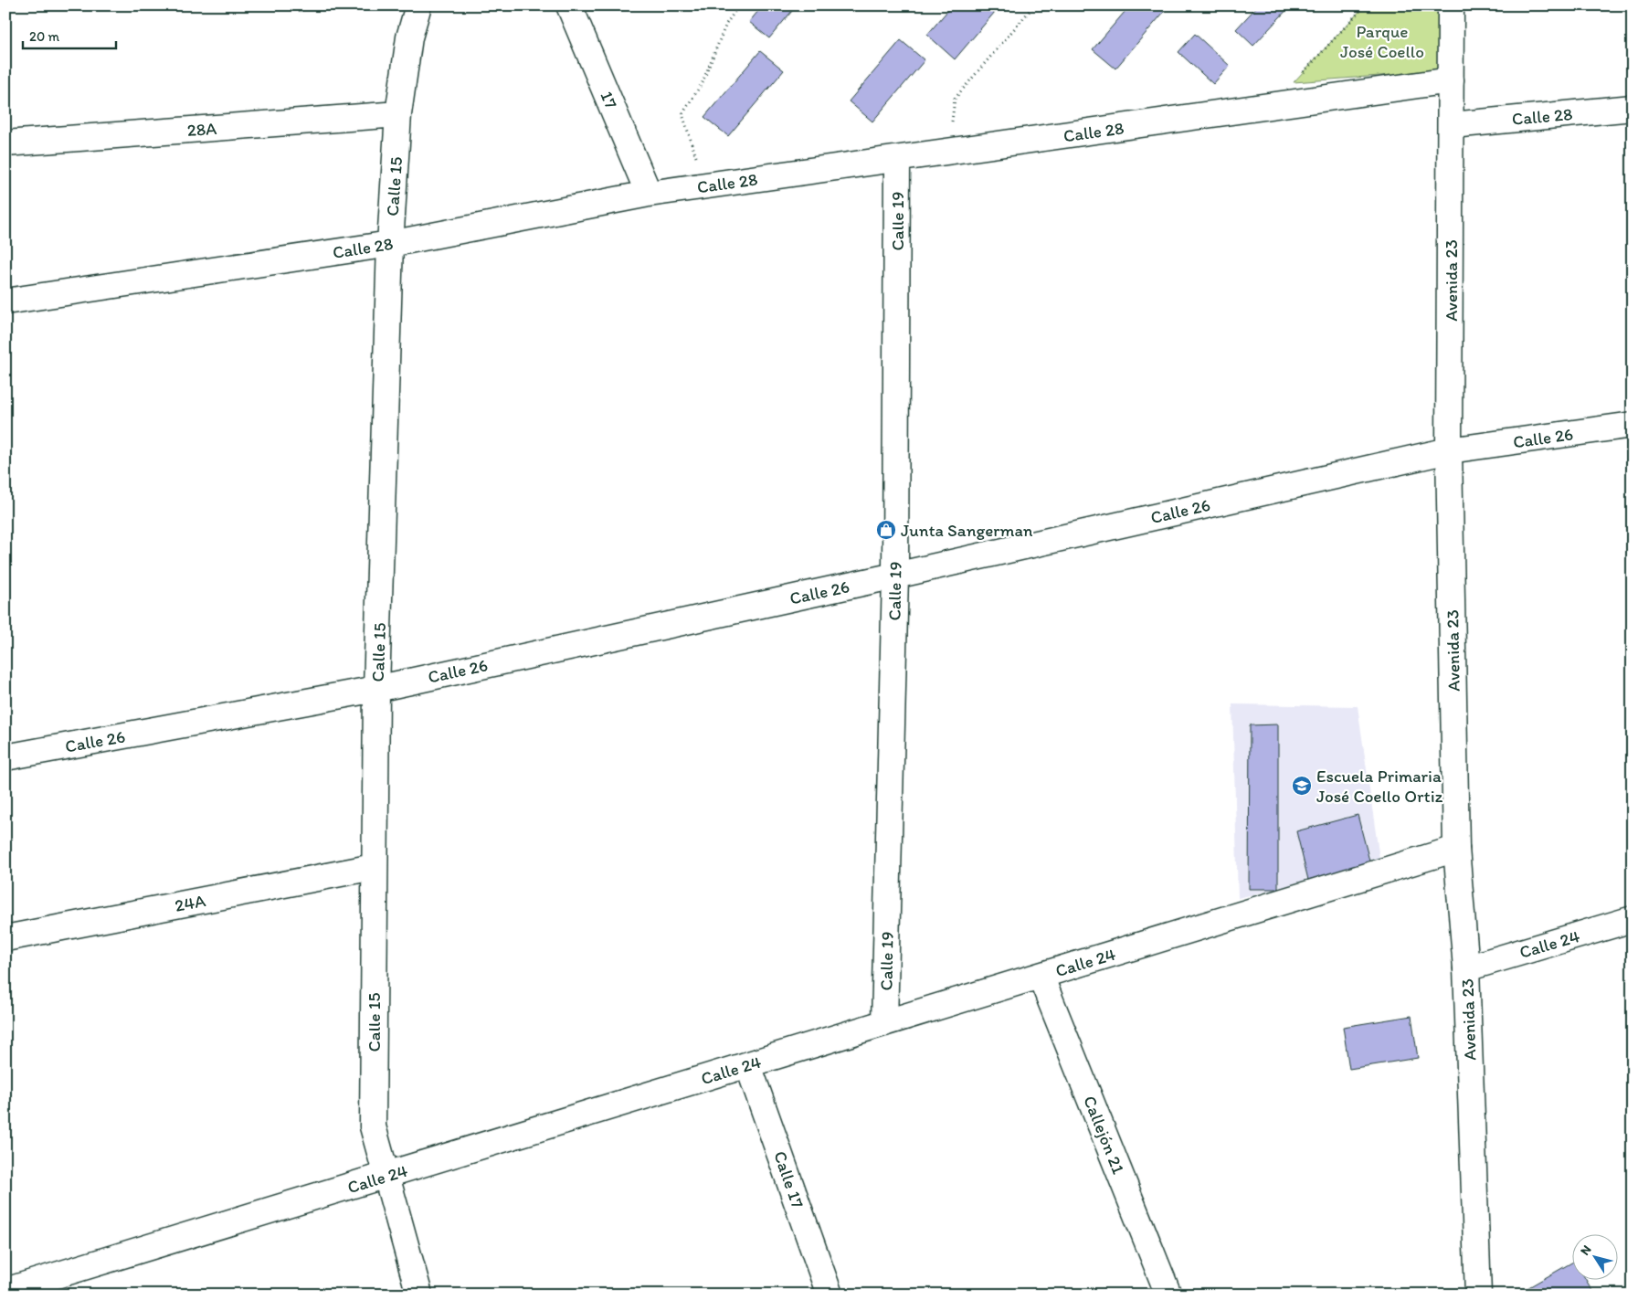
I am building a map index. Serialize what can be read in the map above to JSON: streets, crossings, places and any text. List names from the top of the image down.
{
  "streets": {
    "street": [
      "17",
      "Calle 28",
      "28A",
      "Calle 15",
      "Calle 19",
      "Avenida 23",
      "Calle 26",
      "24A",
      "Calle 24",
      "Callejón 21",
      "Calle 17"
    ]
  },
  "crossings": [
    ["17", "Calle 28"],
    ["Calle 28", "Calle 15"],
    ["Calle 28", "Calle 19"],
    ["Calle 28", "Avenida 23"],
    ["28A", "Calle 15"],
    ["Calle 15", "Calle 26"],
    ["Calle 15", "24A"],
    ["Calle 15", "Calle 24"],
    ["Calle 19", "Calle 26"],
    ["Calle 19", "Calle 24"],
    ["Avenida 23", "Calle 26"],
    ["Avenida 23", "Calle 24"],
    ["Calle 24", "Callejón 21"],
    ["Calle 24", "Calle 17"]
  ],
  "parks": ["Parque José Coello"],
  "places": {
    "shop": ["Junta Sangerman"],
    "school or university": ["Escuela Primaria José Coello Ortiz"]
  },
  "scale_bar": "20 m",
  "north": "top left"
}
